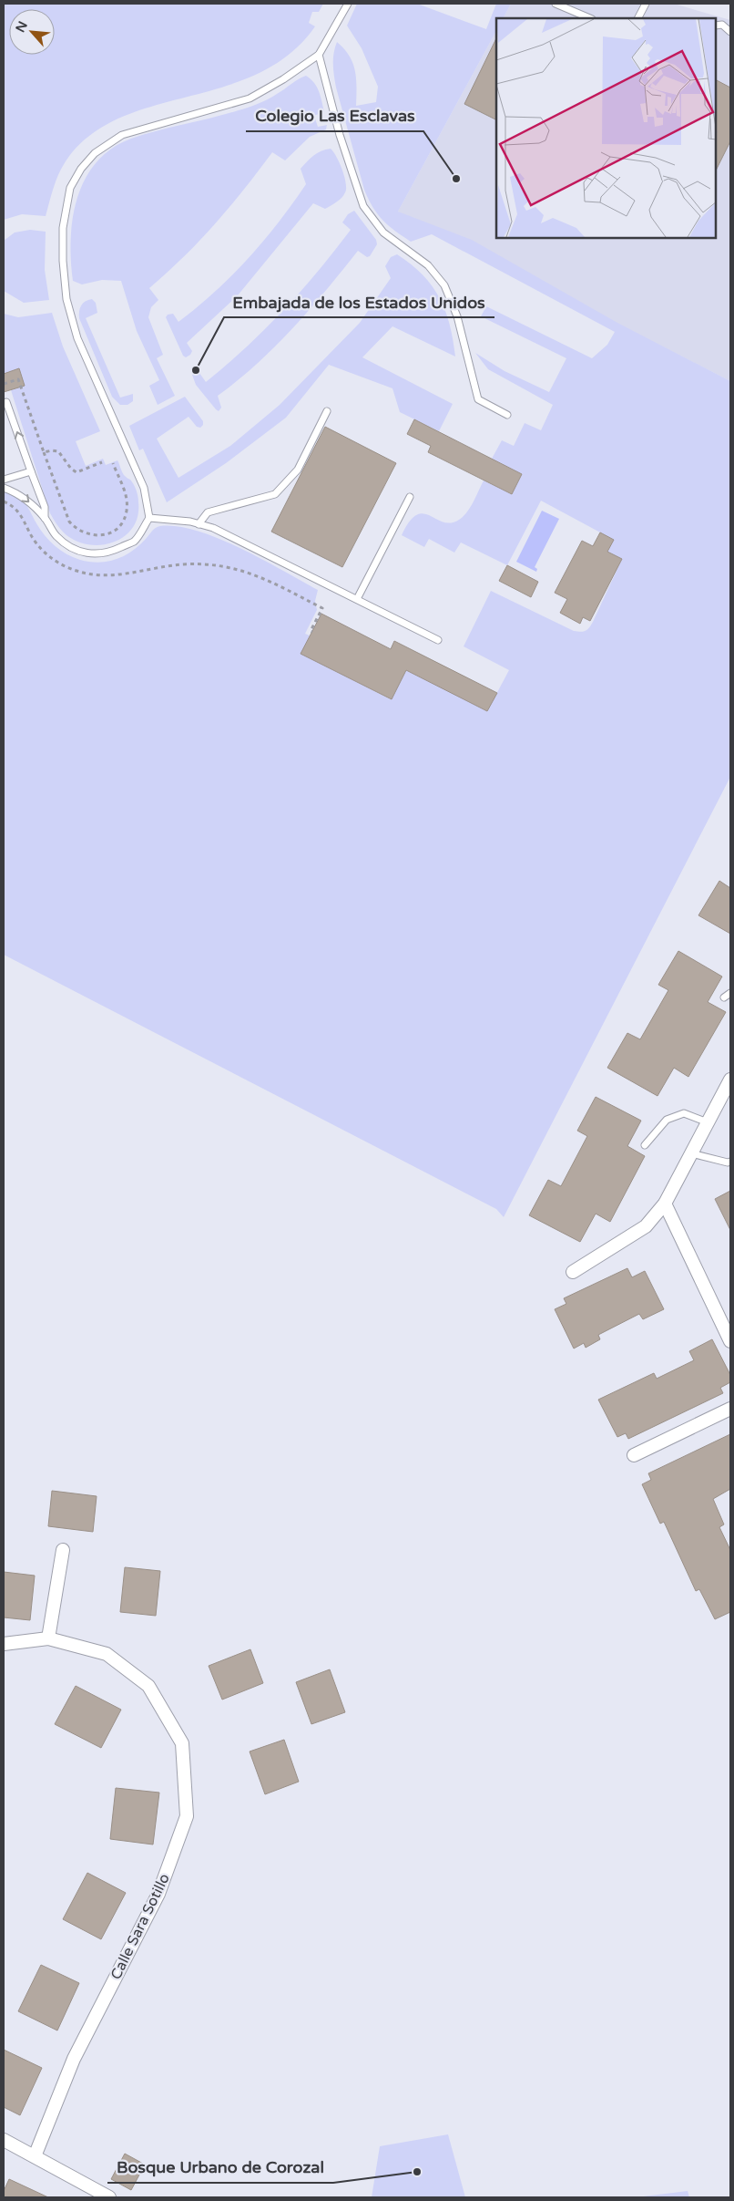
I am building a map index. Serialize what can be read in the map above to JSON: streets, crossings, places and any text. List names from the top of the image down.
{
  "streets": {
    "street": ["Calle Sara Sotillo"]
  },
  "places": ["Colegio Las Esclavas", "Embajada de los Estados Unidos", "Bosque Urbano de Corozal"],
  "north": "top left"
}
